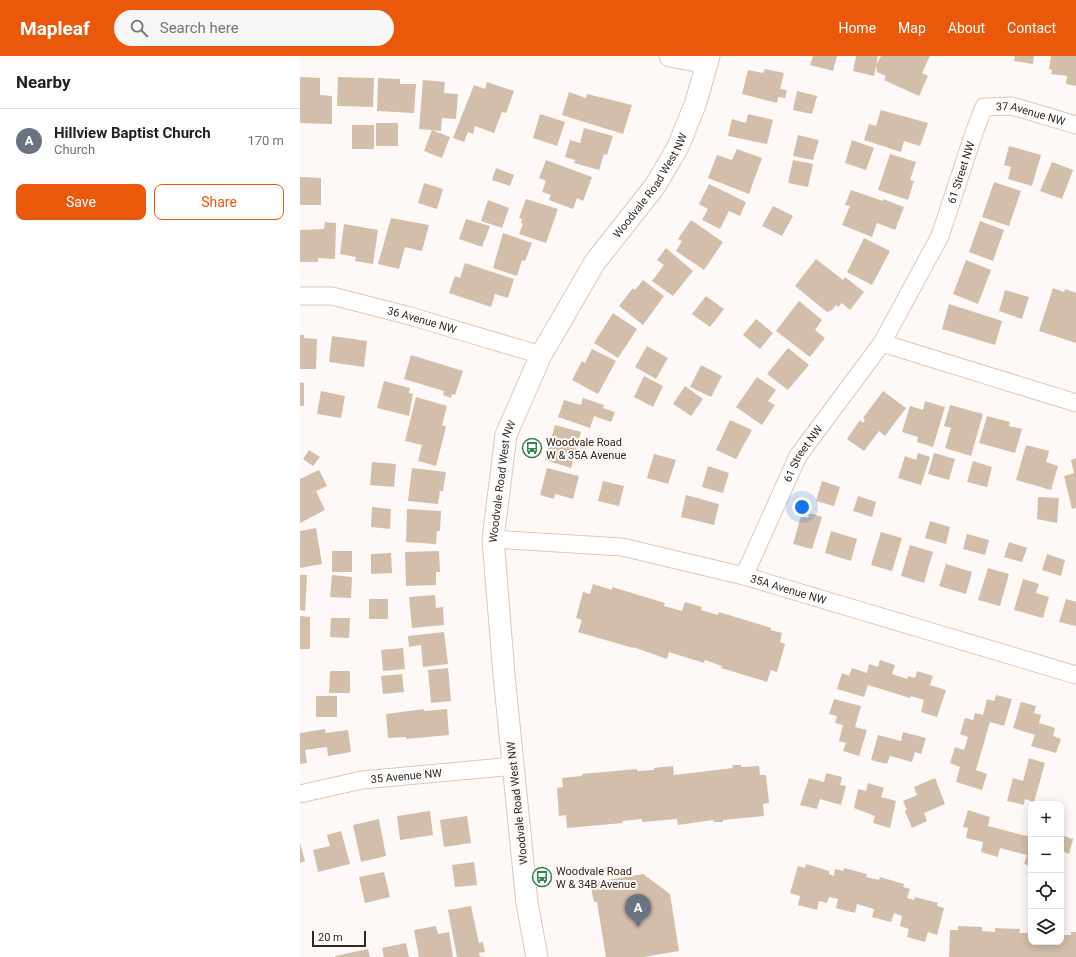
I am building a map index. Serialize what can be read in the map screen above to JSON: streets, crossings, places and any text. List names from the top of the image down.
{
  "streets": {
    "street": [
      "37 Avenue NW",
      "61 Street NW",
      "Woodvale Road West NW",
      "36 Avenue NW",
      "35A Avenue NW",
      "35 Avenue NW"
    ]
  },
  "crossings": [
    ["37 Avenue NW", "61 Street NW"],
    ["61 Street NW", "35A Avenue NW"],
    ["Woodvale Road West NW", "36 Avenue NW"],
    ["Woodvale Road West NW", "35A Avenue NW"],
    ["Woodvale Road West NW", "35 Avenue NW"]
  ],
  "places": {
    "bus stop": ["Woodvale Road W & 35A Avenue", "Woodvale Road W & 34B Avenue"]
  },
  "scale_bar": "20 m",
  "page": {
    "header": "Mapleaf",
    "search": "Search here",
    "nav": [
      "Home",
      "Map",
      "About",
      "Contact"
    ],
    "heading": "Nearby",
    "list": [
      {
        "mark": "A",
        "name": "Hillview Baptist Church",
        "note": "Church",
        "value": "170 m"
      }
    ],
    "buttons": ["Save", "Share"],
    "map_buttons": ["+", "−"],
    "pins": "A",
    "scale": "20 m"
  }
}
